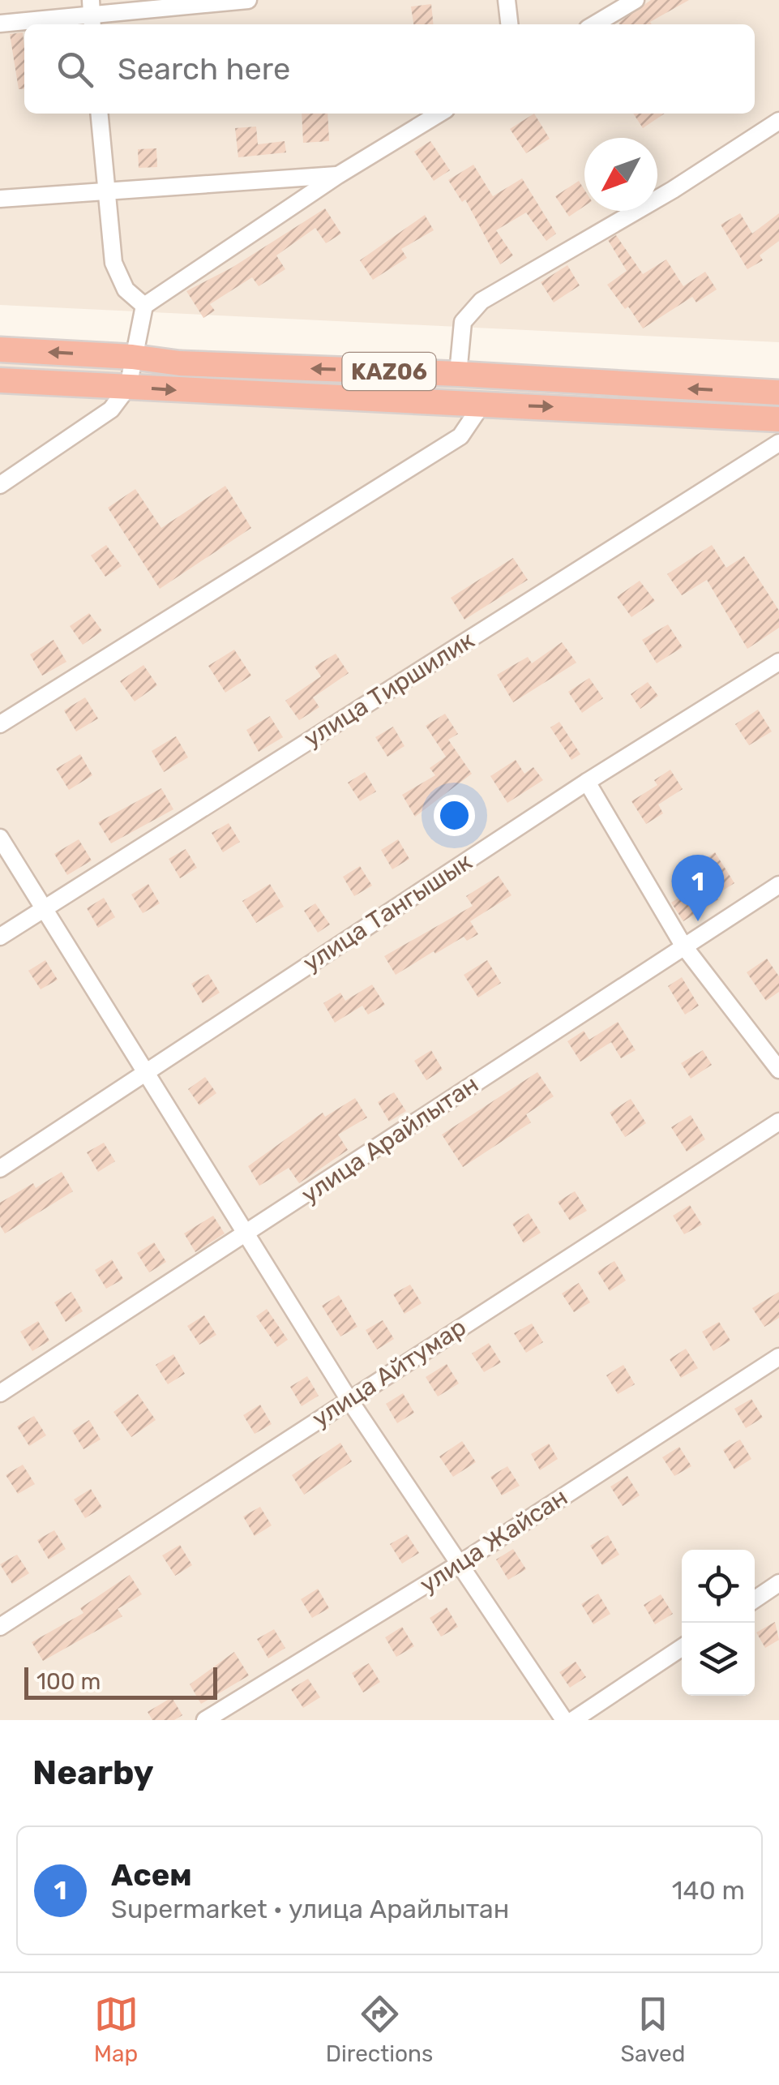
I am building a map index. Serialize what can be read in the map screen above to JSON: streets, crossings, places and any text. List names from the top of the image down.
{
  "streets": {
    "highway": ["KАZ06"],
    "street": [
      "улица Тиршилик",
      "улица Тангышык",
      "улица Арайлытан",
      "улица Айтумар",
      "улица Жайсан"
    ]
  },
  "scale_bar": "100 m",
  "north": "bottom left",
  "page": {
    "search": "Search here",
    "pins": "1",
    "scale": "100 m",
    "heading": "Nearby",
    "list": [
      {
        "mark": "1",
        "name": "Асем",
        "note": "Supermarket · улица Арайлытан",
        "value": "140 m"
      }
    ],
    "nav": ["Map", "Directions", "Saved"]
  }
}
